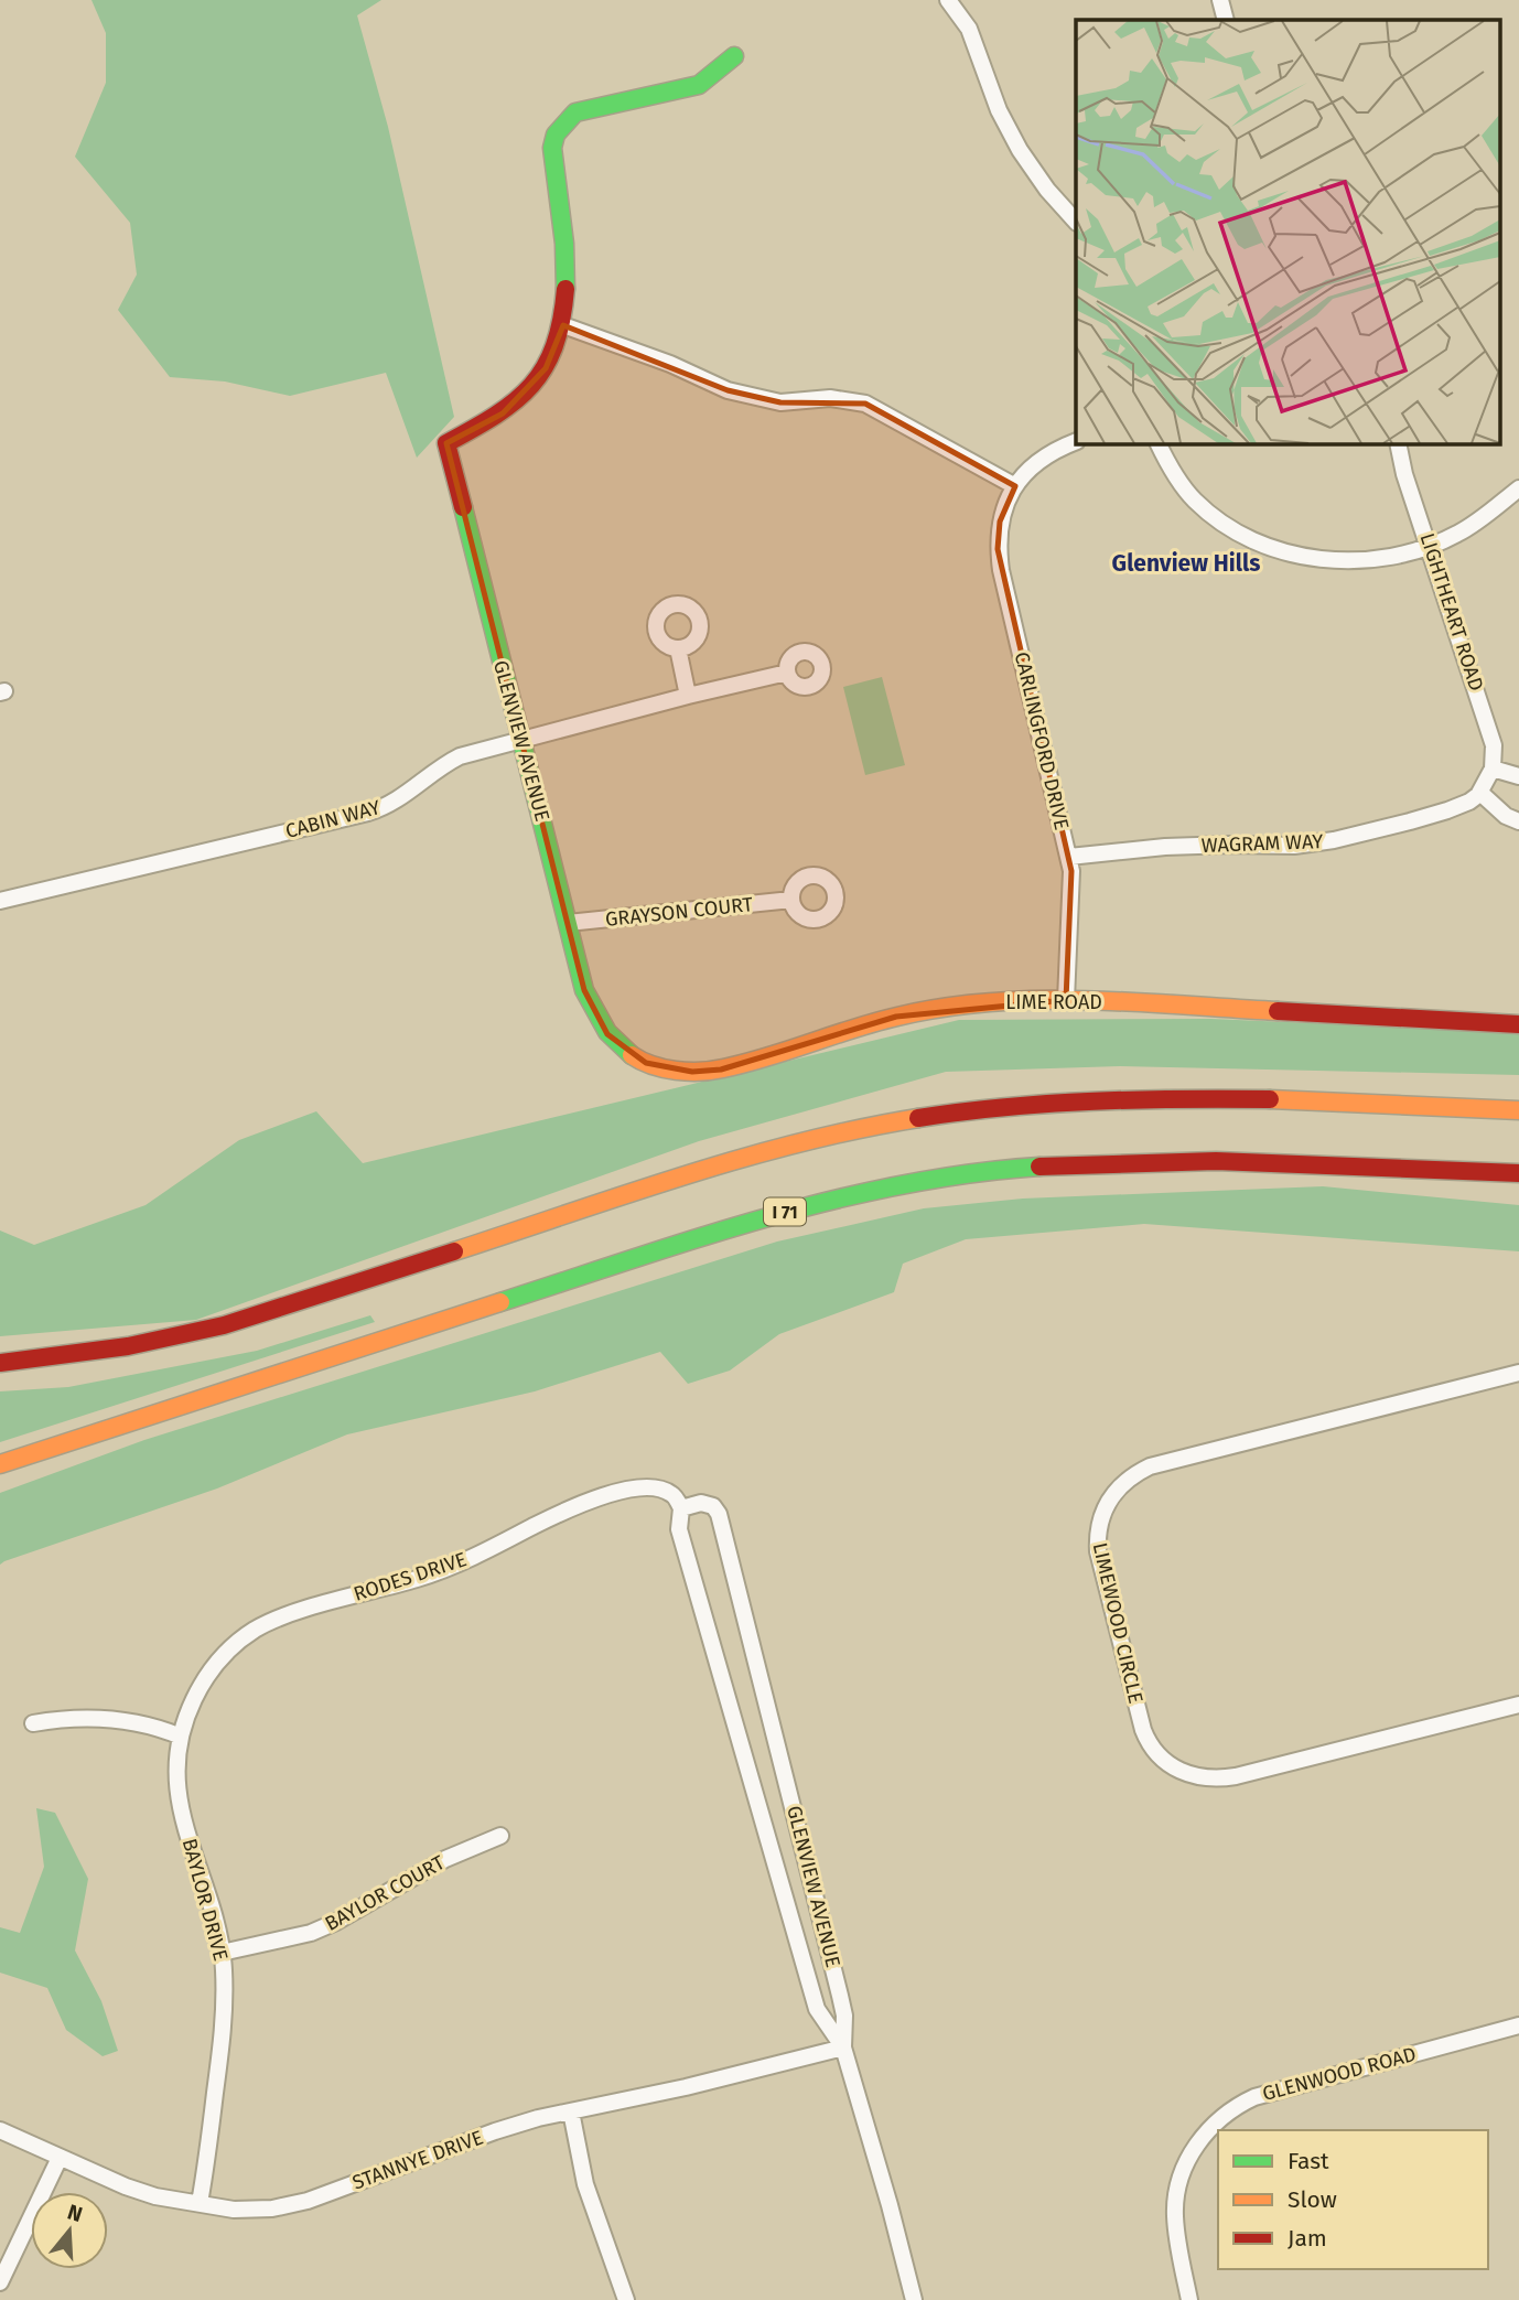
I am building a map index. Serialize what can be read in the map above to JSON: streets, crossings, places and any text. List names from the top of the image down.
{
  "streets": {
    "main road": ["GLENVIEW AVENUE", "LIME ROAD", "I 71"],
    "street": [
      "LIGHTHEART ROAD",
      "CARLINGFORD DRIVE",
      "CABIN WAY",
      "WAGRAM WAY",
      "GRAYSON COURT",
      "RODES DRIVE",
      "LIMEWOOD CIRCLE",
      "BAYLOR COURT",
      "BAYLOR DRIVE",
      "GLENWOOD ROAD",
      "STANNYE DRIVE"
    ]
  },
  "crossings": [
    ["LIGHTHEART ROAD", "WAGRAM WAY"],
    ["GLENVIEW AVENUE", "CABIN WAY"],
    ["GLENVIEW AVENUE", "GRAYSON COURT"],
    ["GLENVIEW AVENUE", "LIME ROAD"],
    ["GLENVIEW AVENUE", "RODES DRIVE"],
    ["GLENVIEW AVENUE", "STANNYE DRIVE"],
    ["CARLINGFORD DRIVE", "WAGRAM WAY"],
    ["CARLINGFORD DRIVE", "LIME ROAD"],
    ["RODES DRIVE", "BAYLOR DRIVE"],
    ["BAYLOR COURT", "BAYLOR DRIVE"],
    ["BAYLOR DRIVE", "STANNYE DRIVE"]
  ],
  "districts": ["Glenview Hills"],
  "legend": ["Fast", "Slow", "Jam"],
  "north": "top"
}
